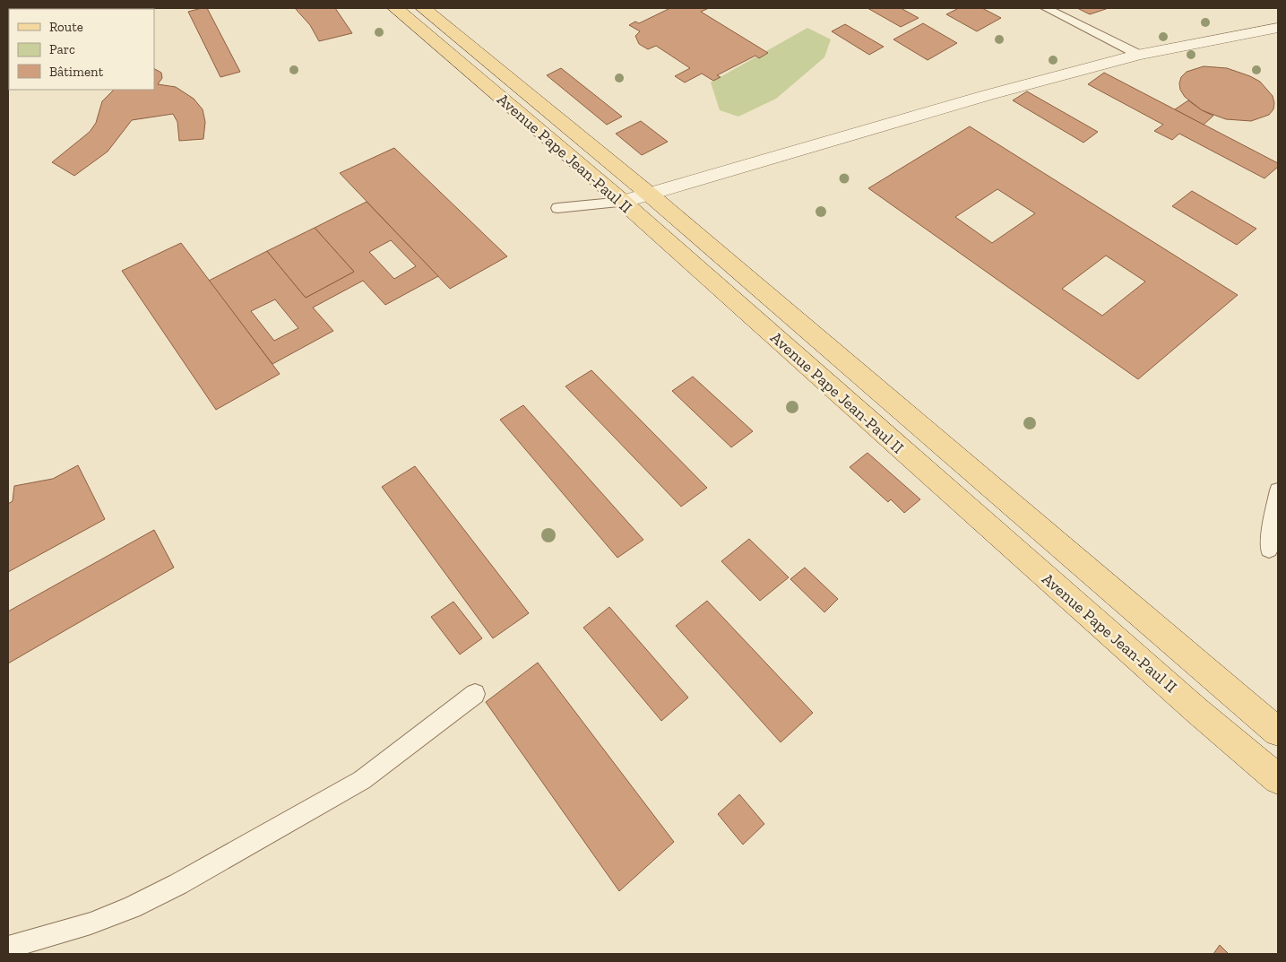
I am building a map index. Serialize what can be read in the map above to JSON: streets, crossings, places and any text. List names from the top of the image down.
{
  "streets": {
    "main road": ["Avenue Pape Jean-Paul II"]
  },
  "legend": ["Route", "Parc", "Bâtiment"]
}
